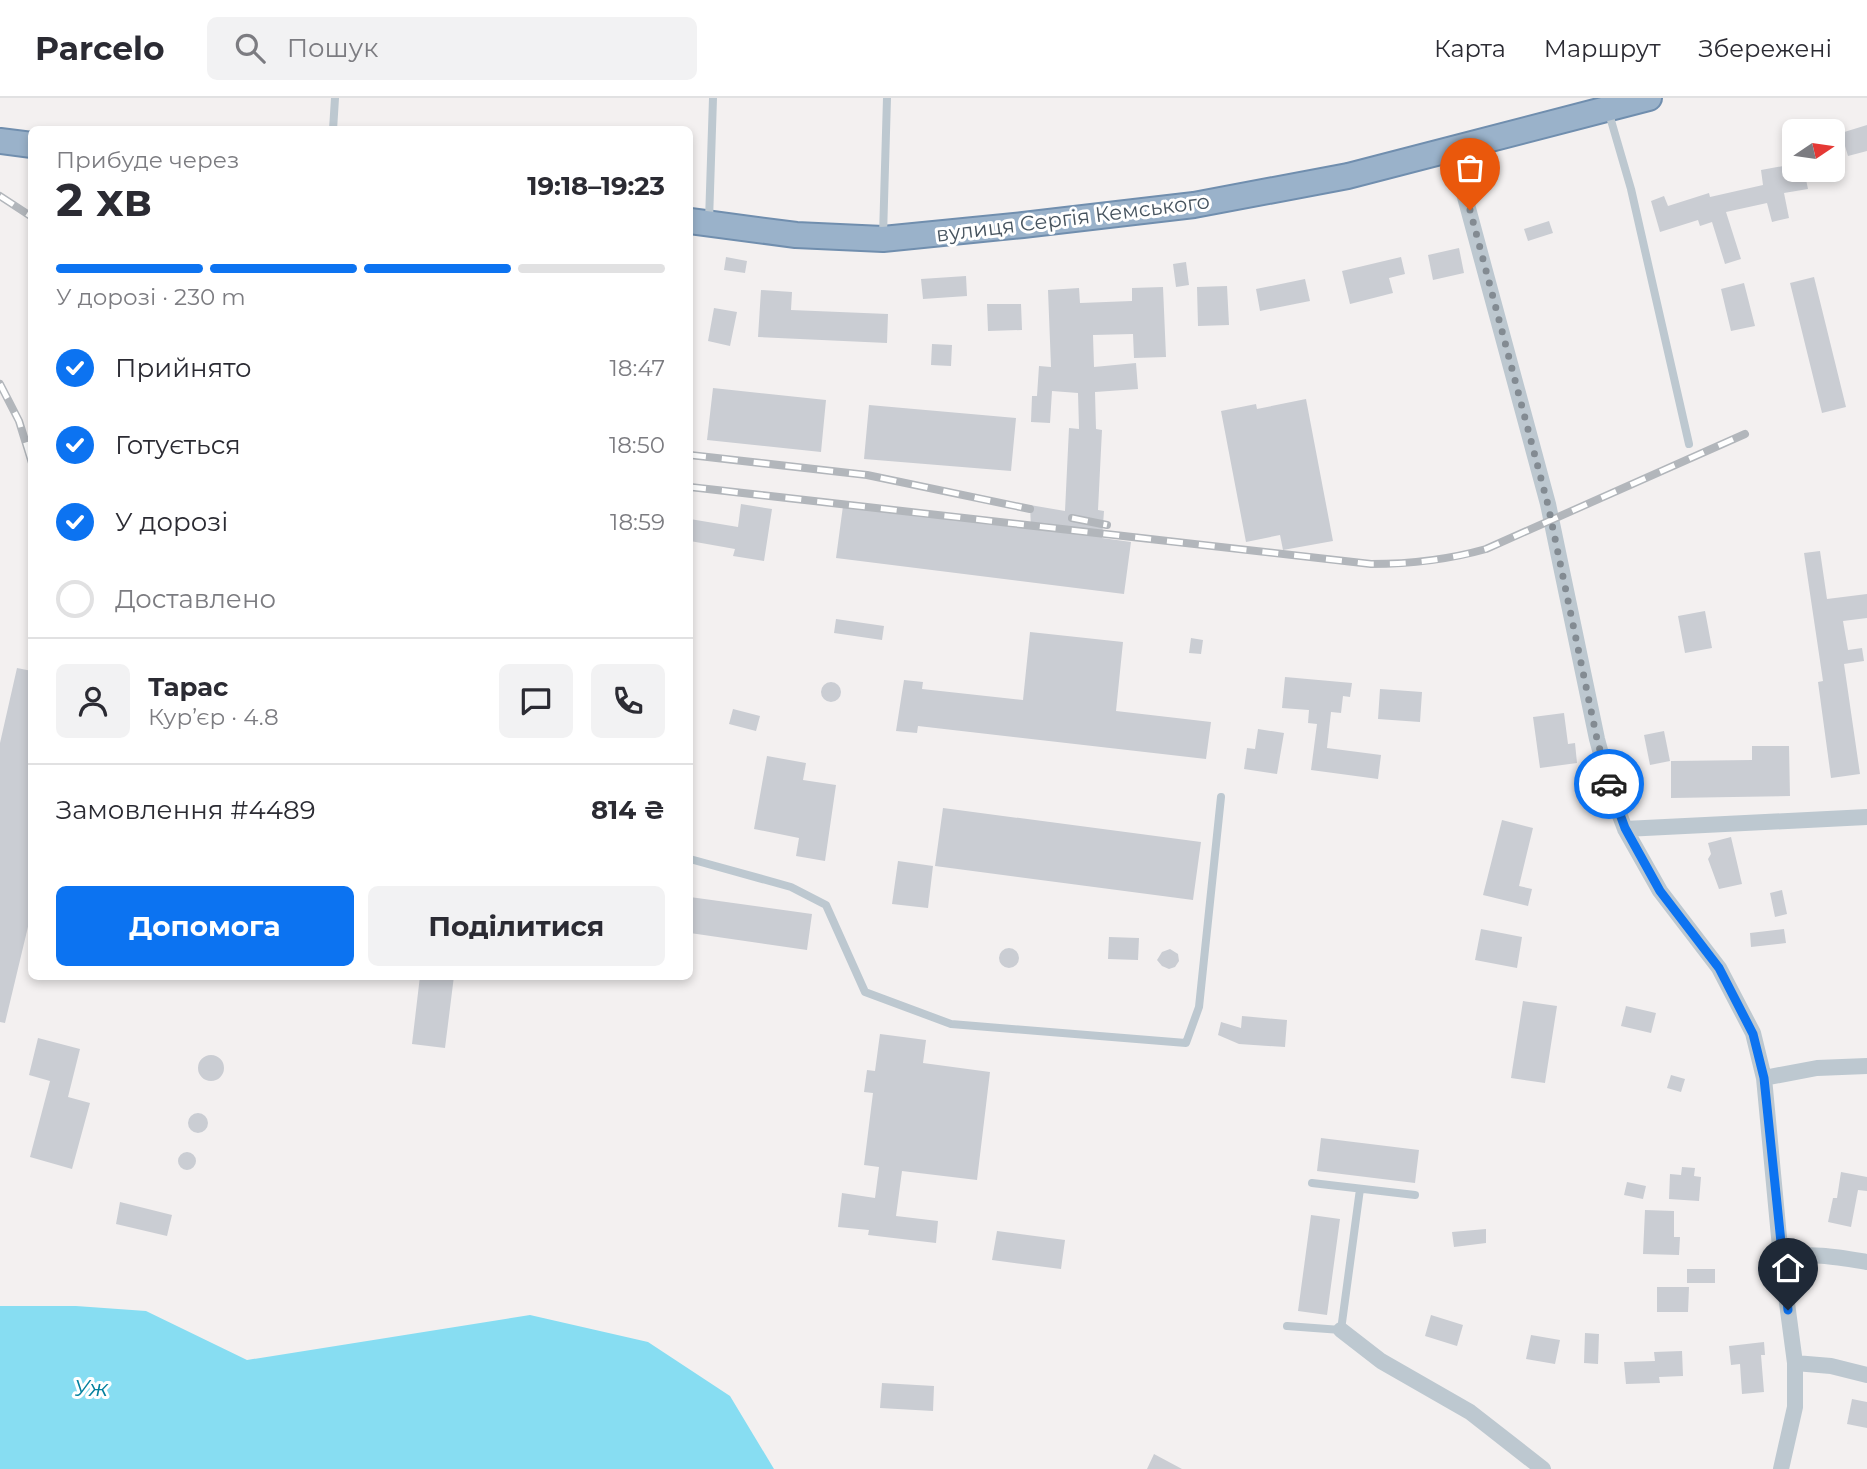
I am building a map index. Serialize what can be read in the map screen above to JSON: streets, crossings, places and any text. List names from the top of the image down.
{
  "streets": {
    "highway": ["вулиця Сергія Кемського"]
  },
  "water": ["Уж"],
  "north": "right",
  "page": {
    "header": "Parcelo",
    "search": "Пошук",
    "nav": ["Карта", "Маршрут", "Збережені"],
    "heading": ["2 хв", "Прибуде через", "19:18–19:23"],
    "panel": [
      "Тарас",
      "Кур’єр · 4.8",
      "Замовлення #4489",
      "814 ₴"
    ],
    "bar": "У дорозі · 230 m",
    "list": [
      ["Прийнято", "18:47"],
      ["Готується", "18:50"],
      ["У дорозі", "18:59"],
      "Доставлено"
    ],
    "buttons": ["Допомога", "Поділитися"]
  }
}
